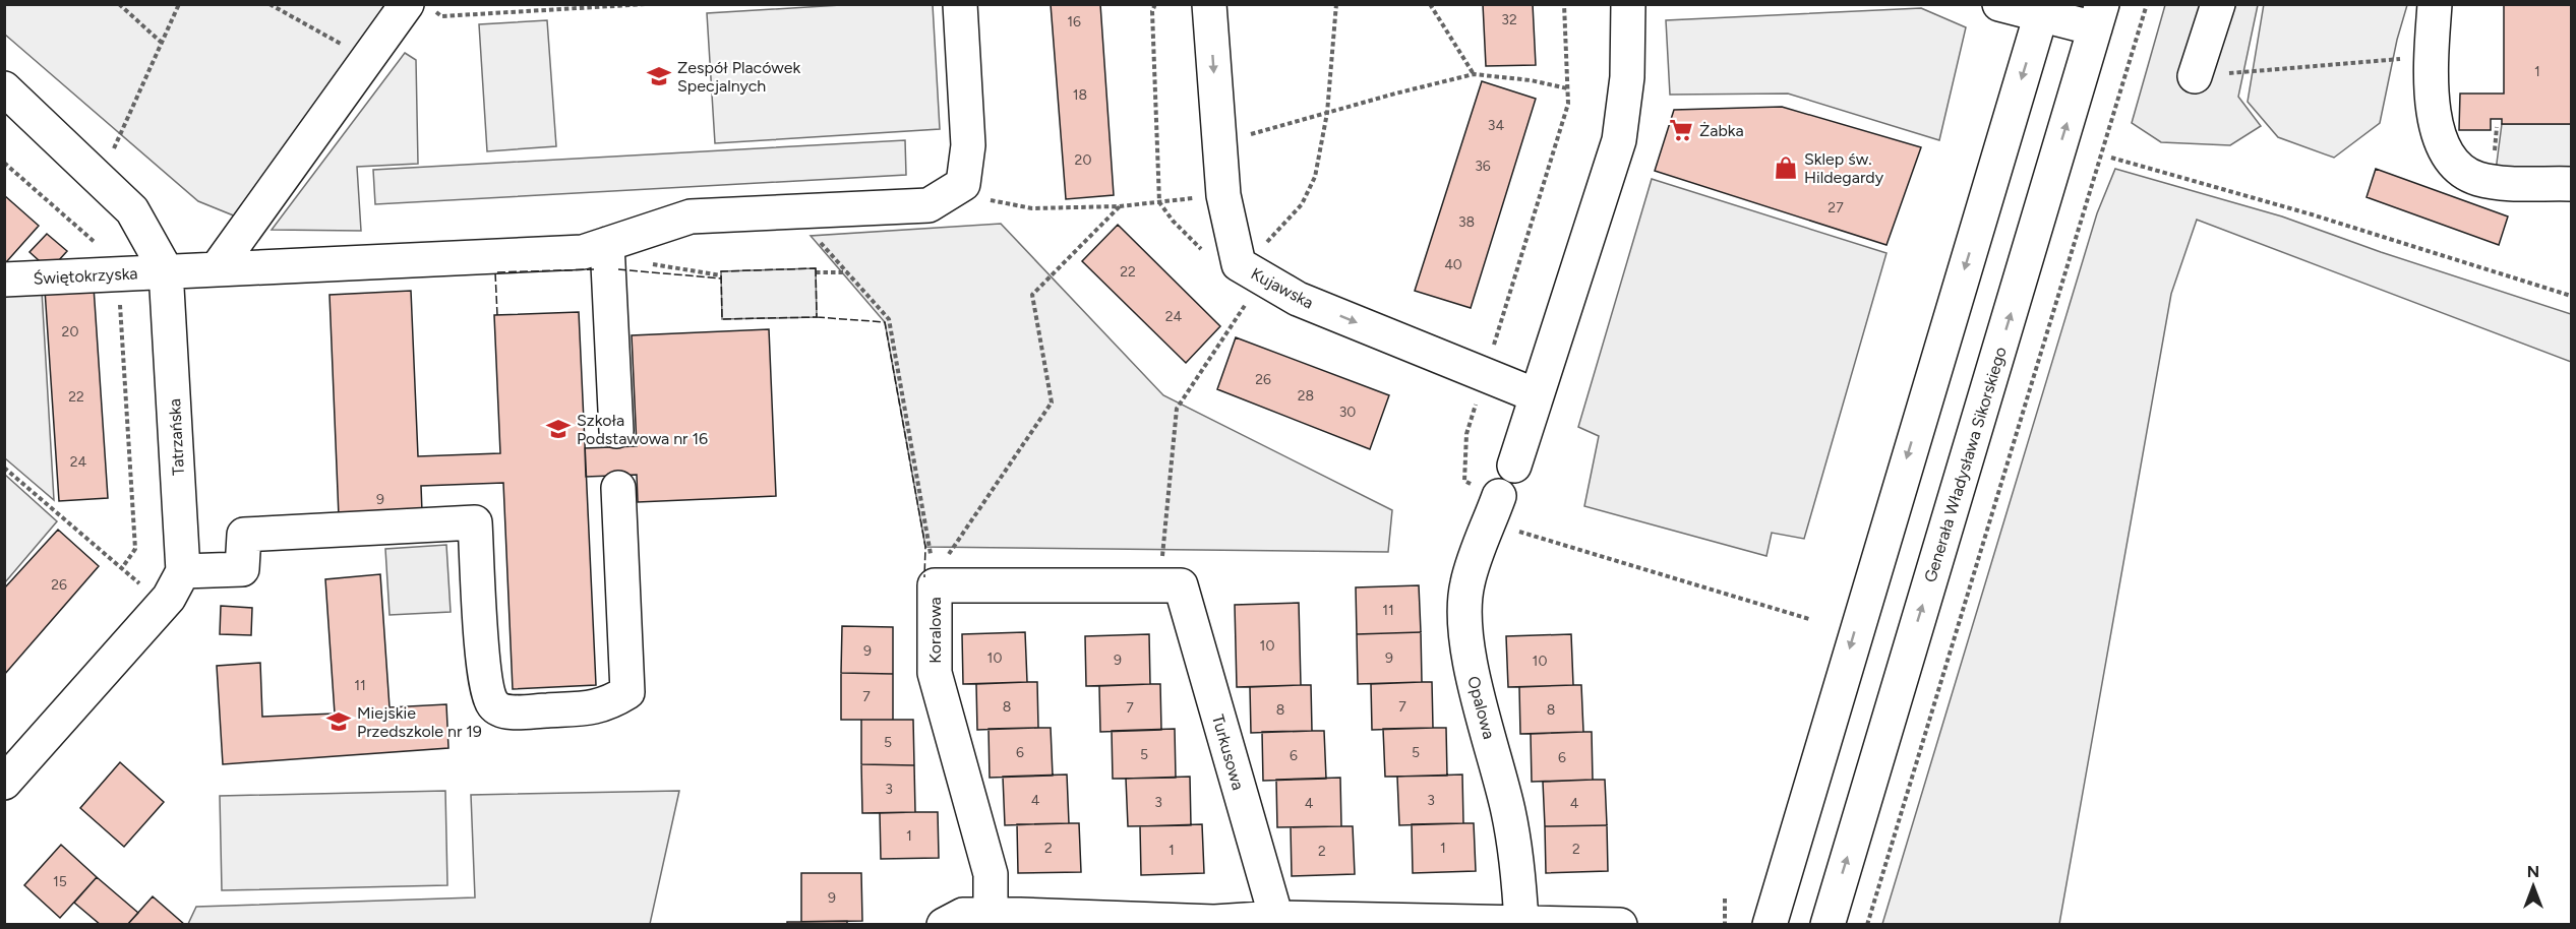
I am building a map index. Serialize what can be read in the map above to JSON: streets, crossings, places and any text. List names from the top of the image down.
{
  "streets": {
    "street": [
      "Świętokrzyska",
      "Kujawska",
      "Tatrzańska",
      "Generała Władysława Sikorskiego",
      "Koralowa",
      "Opalowa",
      "Turkusowa"
    ]
  },
  "crossings": [
    ["Świętokrzyska", "Tatrzańska"],
    ["Koralowa", "Turkusowa"]
  ],
  "one_way": ["Kujawska"],
  "places": {
    "school or university": ["Zespół Placówek Specjalnych", "Szkoła Podstawowa nr 16", "Miejskie Przedszkole nr 19"],
    "supermarket": ["Żabka"],
    "shop": ["Sklep św. Hildegardy"]
  },
  "house_numbers": [
    "32",
    "16",
    "1",
    "18",
    "34",
    "20",
    "36",
    "27",
    "38",
    "40",
    "22",
    "24",
    "20",
    "26",
    "28",
    "22",
    "30",
    "24",
    "9",
    "26",
    "11",
    "10",
    "9",
    "10",
    "9",
    "9",
    "10",
    "11",
    "7",
    "8",
    "7",
    "7",
    "8",
    "8",
    "5",
    "6",
    "5",
    "5",
    "6",
    "6",
    "3",
    "4",
    "3",
    "3",
    "4",
    "4",
    "1",
    "2",
    "1",
    "2",
    "1",
    "2",
    "15",
    "9"
  ],
  "north": "top"
}
